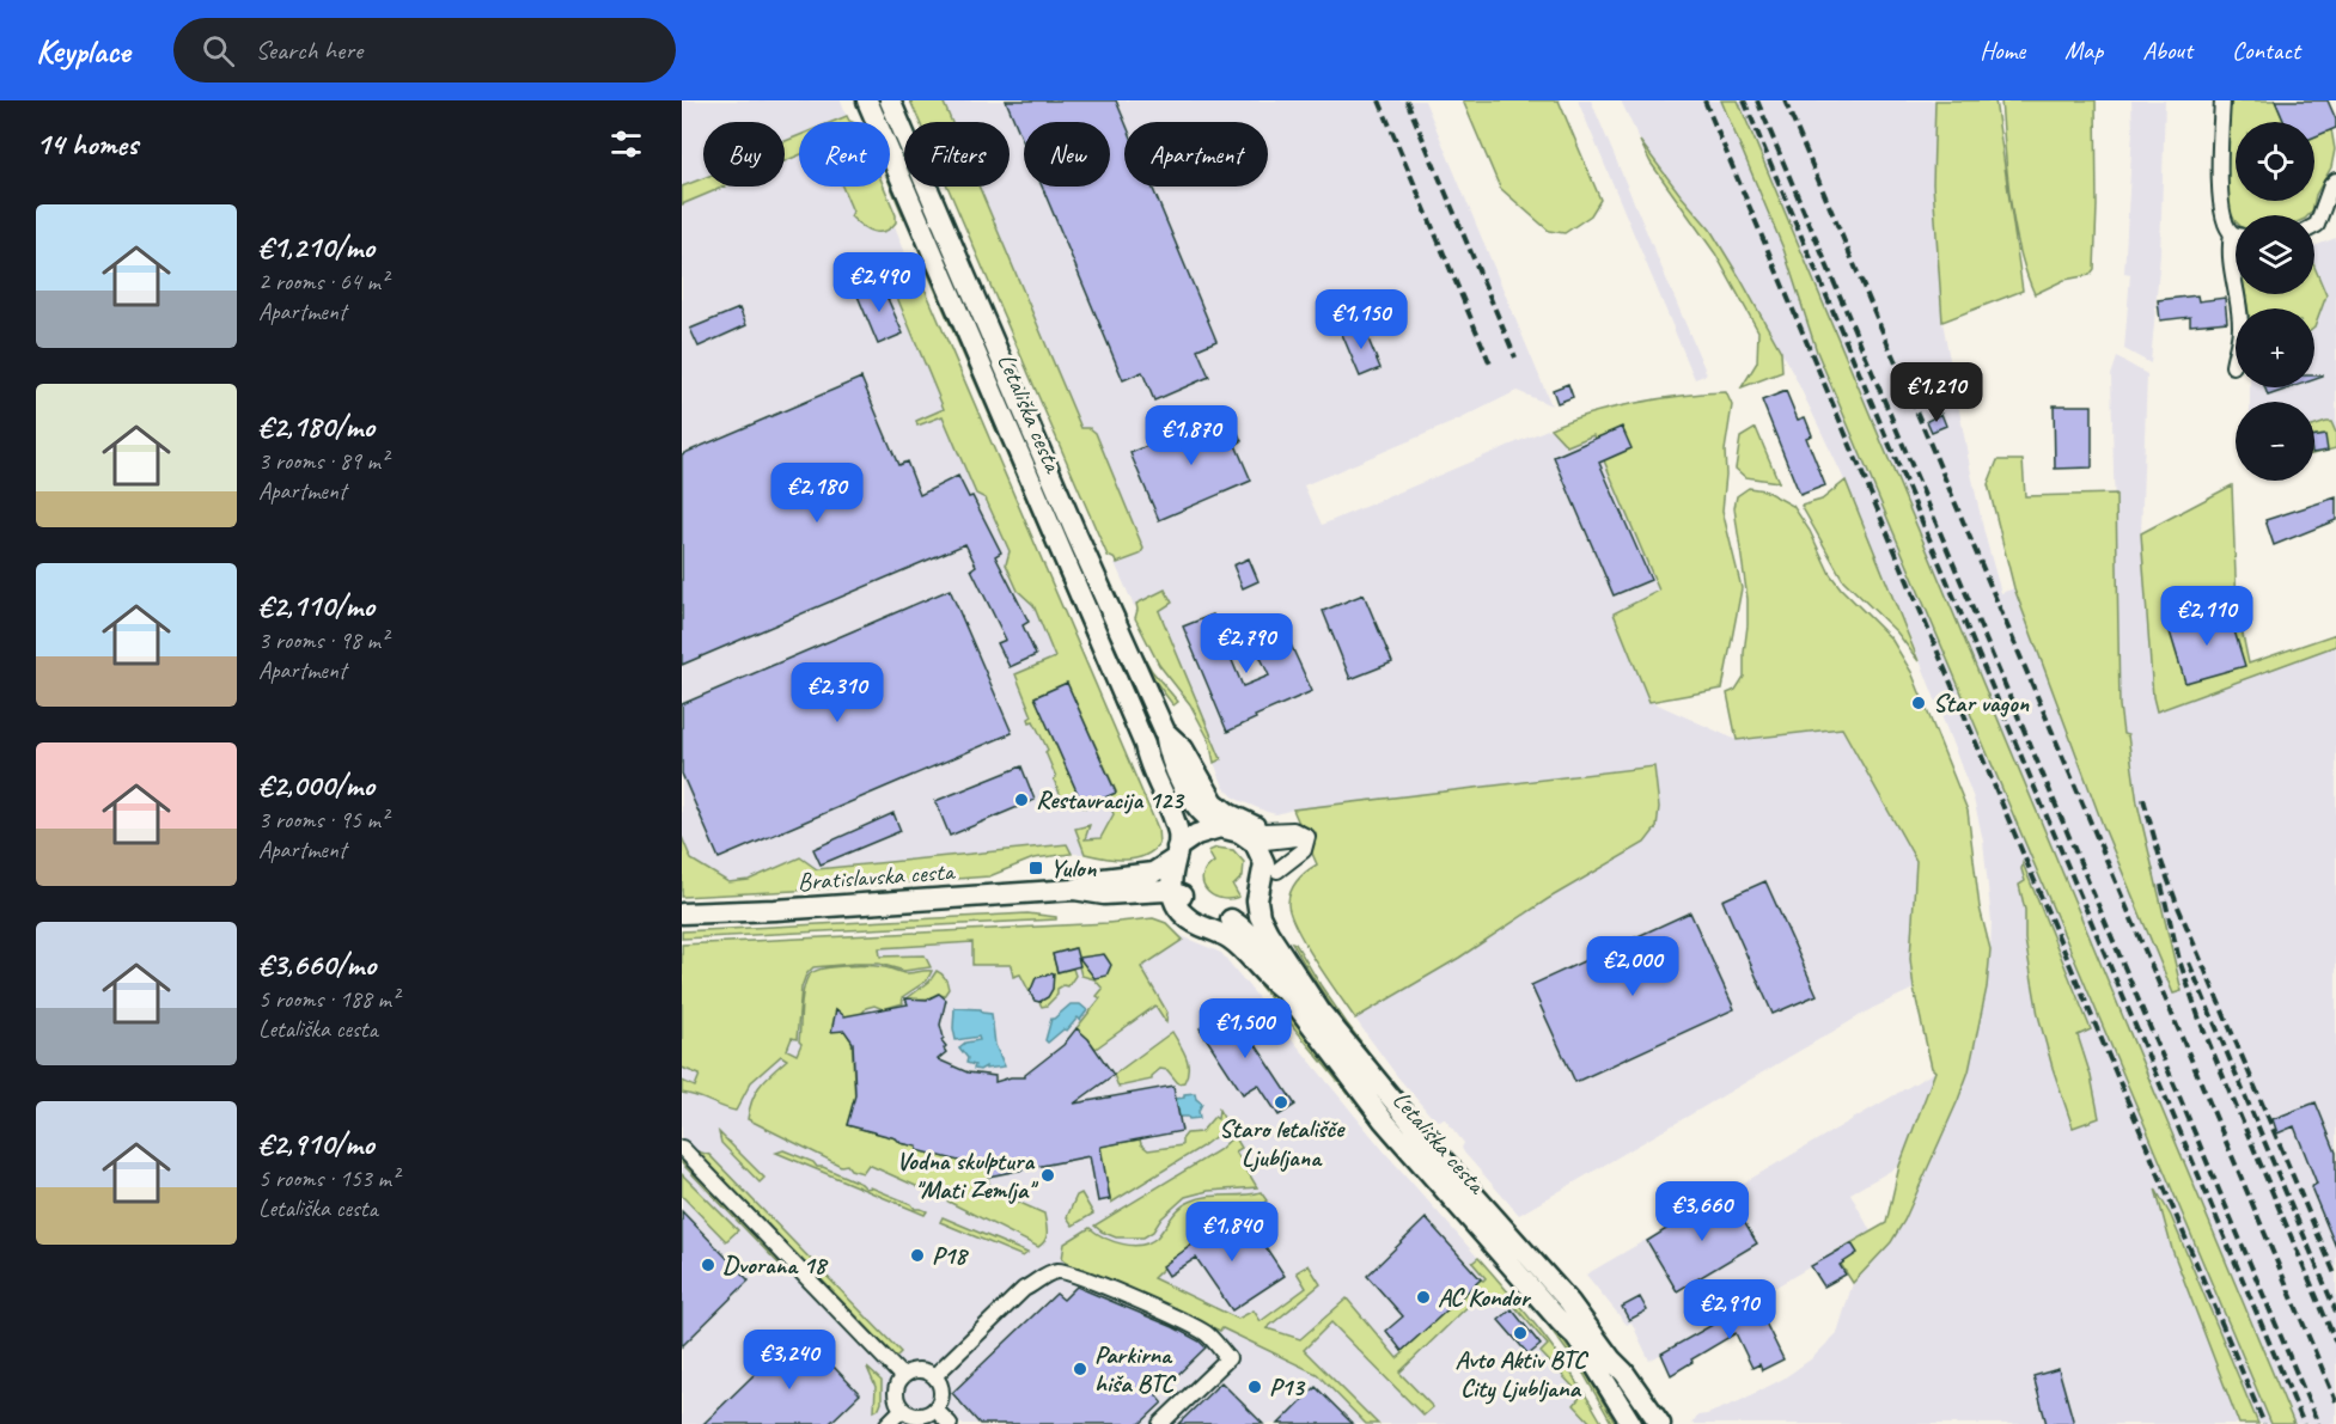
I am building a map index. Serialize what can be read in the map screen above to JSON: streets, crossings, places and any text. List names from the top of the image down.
{
  "streets": {
    "main road": ["Letališka cesta", "Bratislavska cesta"]
  },
  "crossings": [
    ["Letališka cesta", "Bratislavska cesta"]
  ],
  "places": {
    "other": [
      "Star vagon",
      "Restavracija 123",
      "Staro letališče Ljubljana",
      "Vodna skulptura \"Mati Zemlja\"",
      "P18",
      "Dvorana 18",
      "AC Kondor",
      "Avto Aktiv BTC City Ljubljana",
      "Parkirna hiša BTC",
      "P13"
    ],
    "transit": ["Yulon"]
  },
  "page": {
    "header": "Keyplace",
    "search": "Search here",
    "nav": [
      "Home",
      "Map",
      "About",
      "Contact"
    ],
    "heading": "14 homes",
    "map_buttons": ["+", "−"],
    "chip": [
      "Buy",
      "Rent",
      "Filters",
      "New",
      "Apartment"
    ],
    "list": [
      {
        "name": "€1,210/mo",
        "note": "2 rooms · 64 m² · Apartment"
      },
      {
        "name": "€2,180/mo",
        "note": "3 rooms · 89 m² · Apartment"
      },
      {
        "name": "€2,110/mo",
        "note": "3 rooms · 98 m² · Apartment"
      },
      {
        "name": "€2,000/mo",
        "note": "3 rooms · 95 m² · Apartment"
      },
      {
        "name": "€3,660/mo",
        "note": "5 rooms · 188 m² · Letališka cesta"
      },
      {
        "name": "€2,910/mo",
        "note": "5 rooms · 153 m² · Letališka cesta"
      }
    ],
    "price": [
      "€2,490",
      "€1,150",
      "€1,210",
      "€1,870",
      "€2,180",
      "€2,110",
      "€2,790",
      "€2,310",
      "€2,000",
      "€1,500",
      "€3,660",
      "€1,840",
      "€2,910",
      "€3,240"
    ]
  }
}
